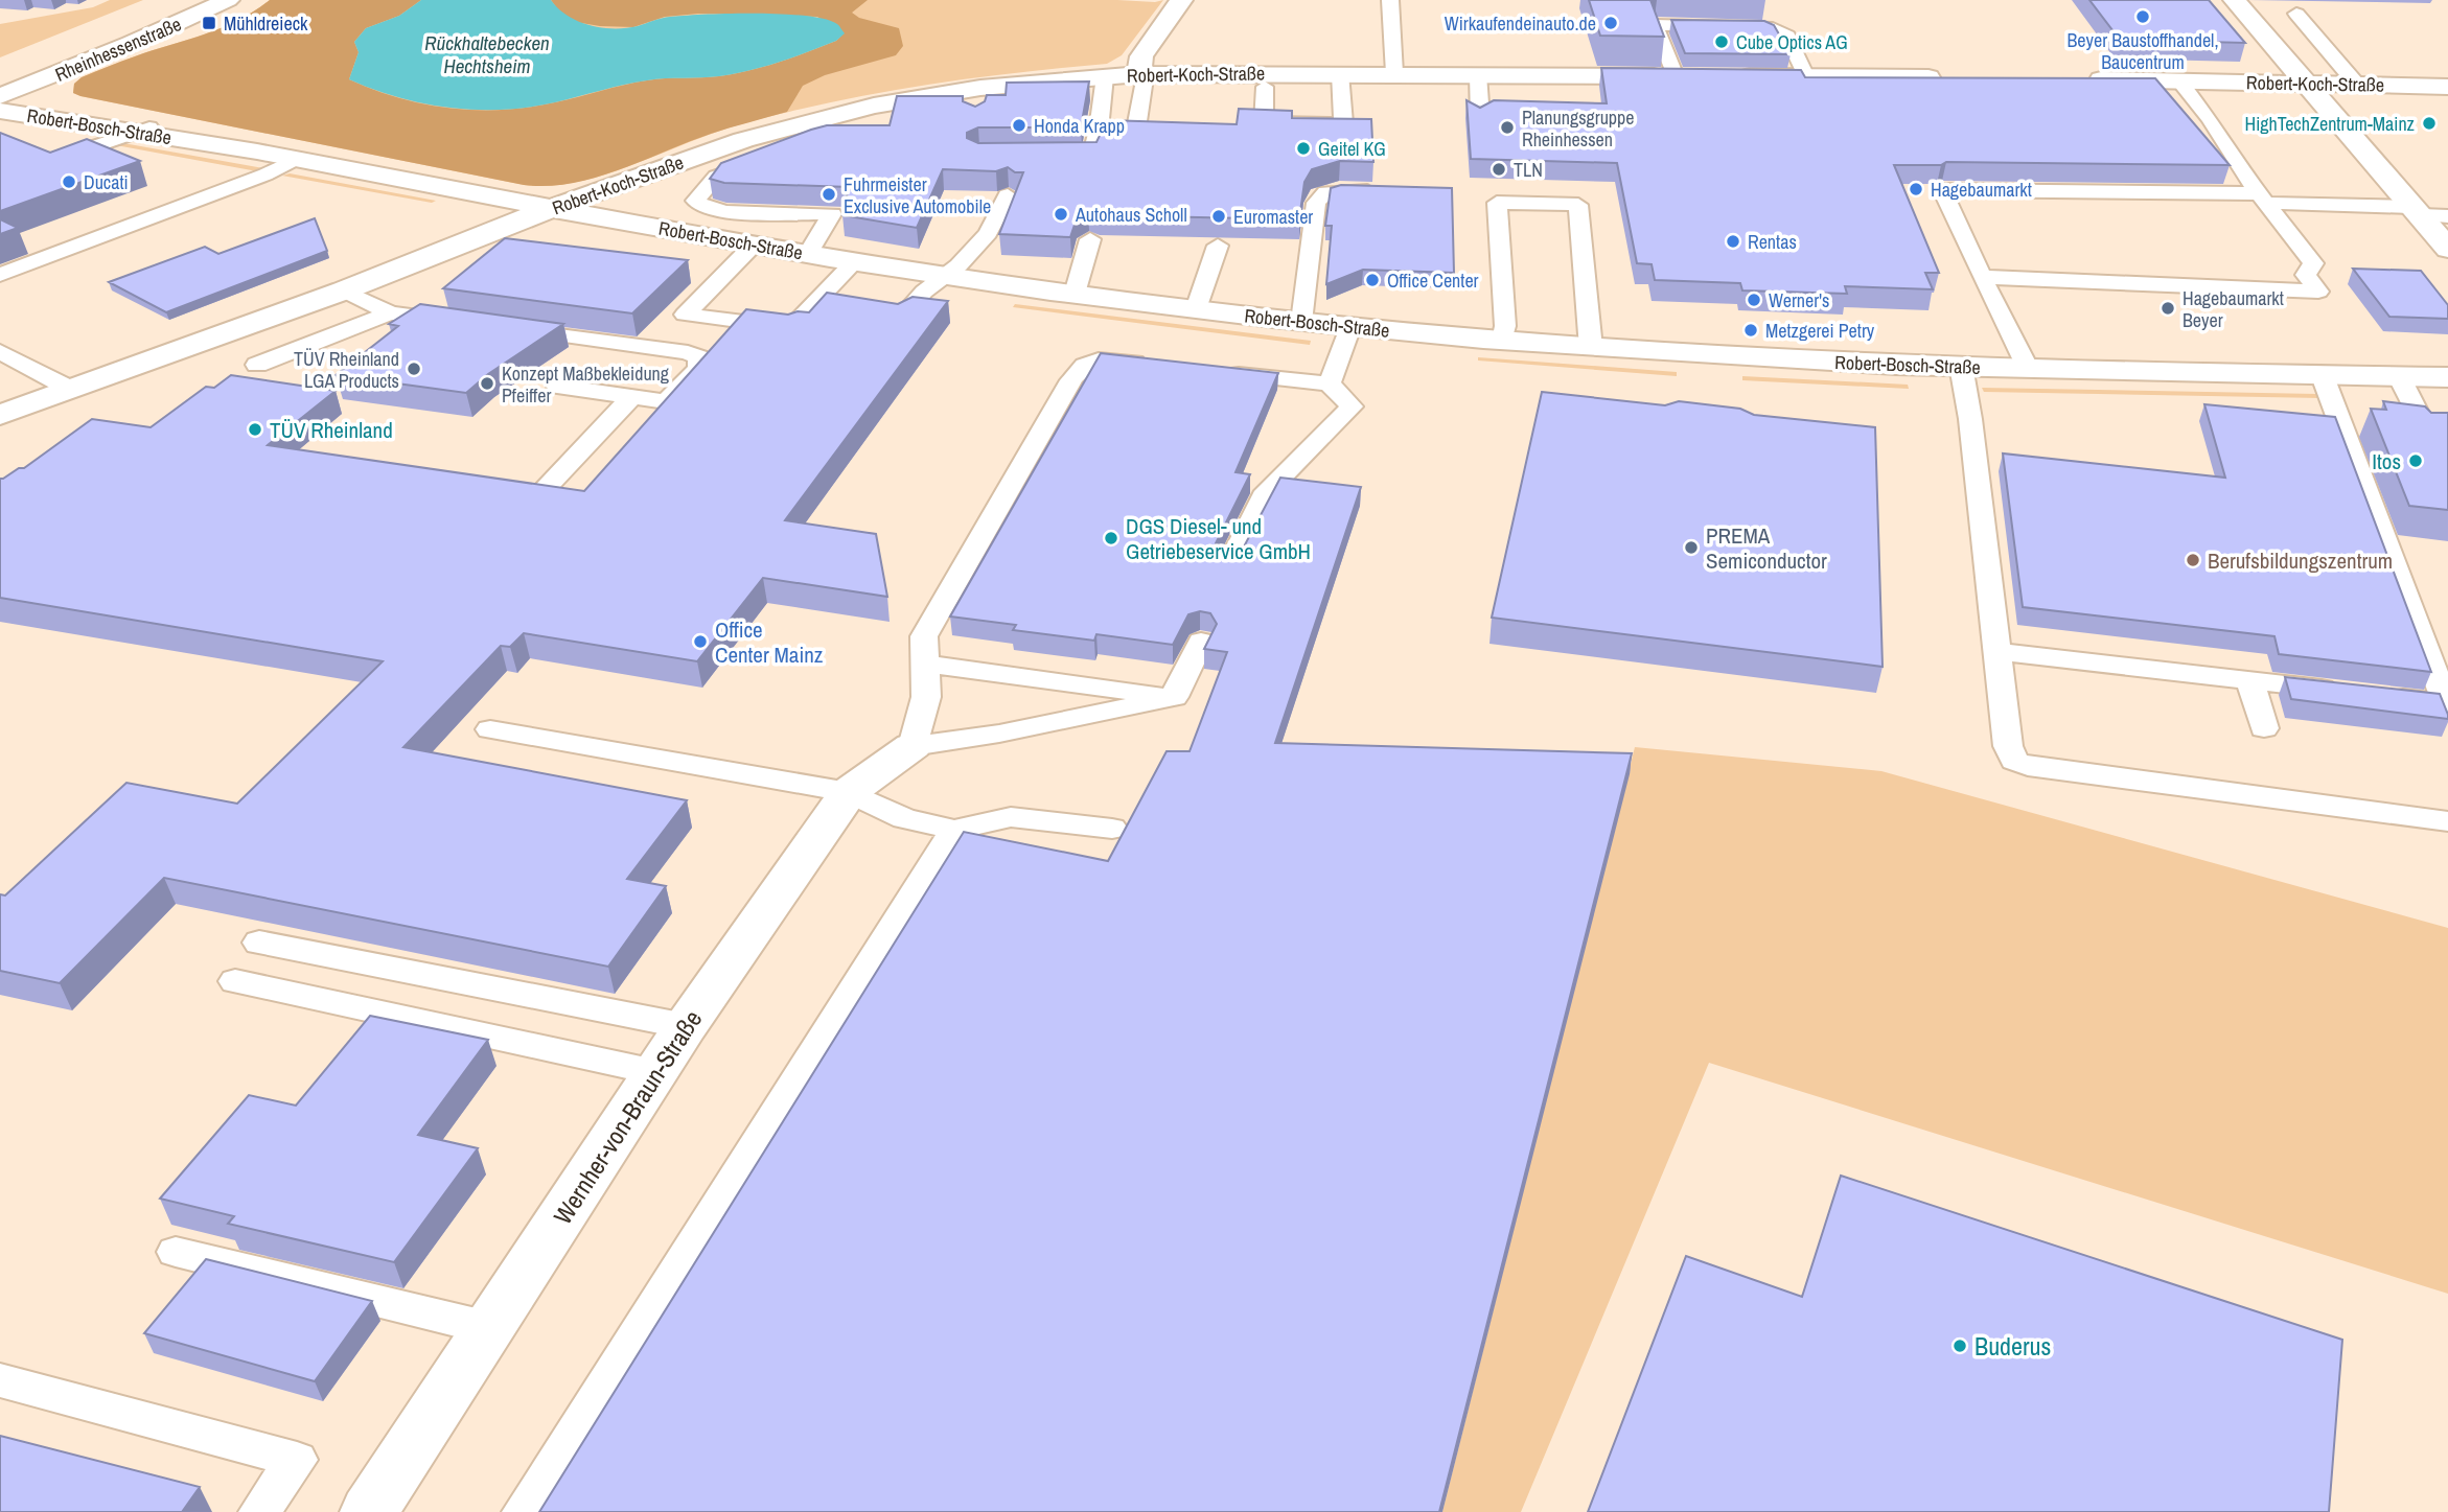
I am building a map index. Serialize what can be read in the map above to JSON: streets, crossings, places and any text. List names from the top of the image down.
{
  "streets": {
    "street": [
      "Rheinhessenstraße",
      "Robert-Koch-Straße",
      "Robert-Bosch-Straße",
      "Wernher-von-Braun-Straße"
    ]
  },
  "crossings": [
    ["Rheinhessenstraße", "Robert-Bosch-Straße"],
    ["Robert-Koch-Straße", "Robert-Bosch-Straße"]
  ],
  "water": ["Rückhaltebecken Hechtsheim"],
  "places": {
    "other": [
      "Beyer Baustoffhandel, Baucentrum",
      "Wirkaufendeinauto.de",
      "Cube Optics AG",
      "HighTechZentrum-Mainz",
      "Honda Krapp",
      "Planungsgruppe Rheinhessen",
      "Geitel KG",
      "TLN",
      "Ducati",
      "Hagebaumarkt",
      "Fuhrmeister Exclusive Automobile",
      "Autohaus Scholl",
      "Euromaster",
      "Rentas",
      "Office Center",
      "Werner's",
      "Hagebaumarkt Beyer",
      "Metzgerei Petry",
      "TÜV Rheinland LGA Products",
      "Konzept Maßbekleidung Pfeiffer",
      "TÜV Rheinland",
      "Itos",
      "DGS Diesel- und Getriebeservice GmbH",
      "PREMA Semiconductor",
      "Berufsbildungszentrum",
      "Office Center Mainz",
      "Buderus"
    ],
    "transit": ["Mühldreieck"]
  }
}
